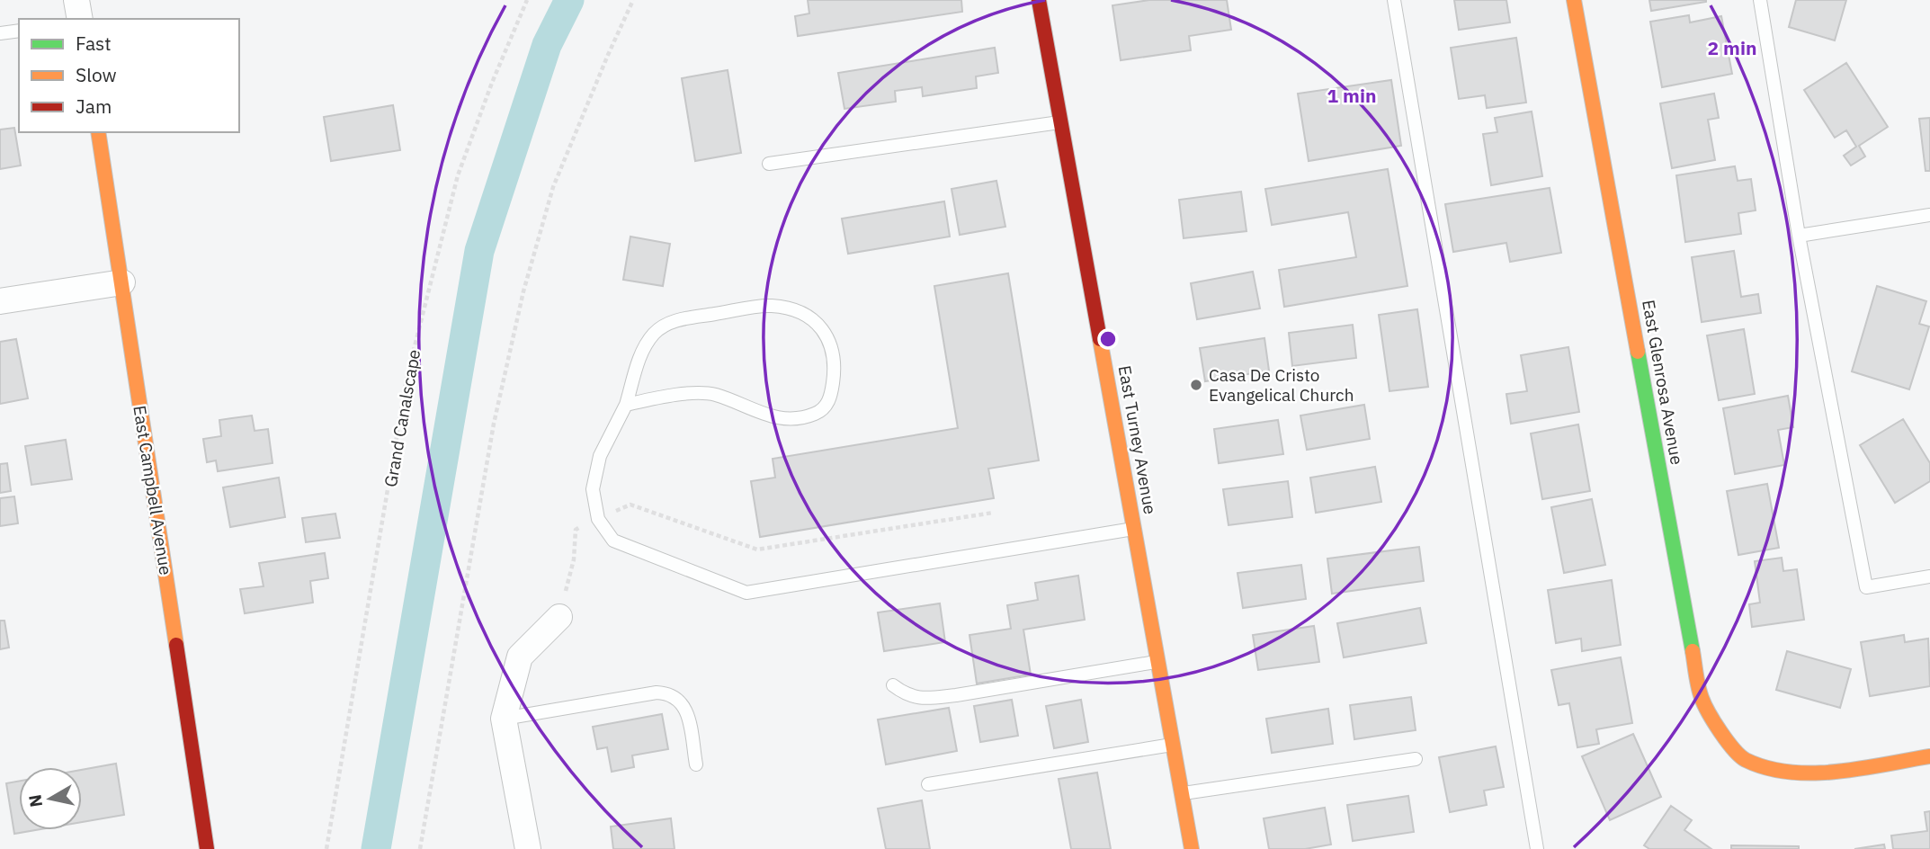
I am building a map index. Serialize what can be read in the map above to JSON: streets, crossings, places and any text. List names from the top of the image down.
{
  "streets": {
    "street": ["East Glenrosa Avenue", "East Turney Avenue", "East Campbell Avenue"],
    "path": ["Grand Canalscape"]
  },
  "places": ["Casa De Cristo Evangelical Church"],
  "legend": ["Fast", "Slow", "Jam"],
  "north": "left",
  "rings": ["2 min", "1 min"]
}
